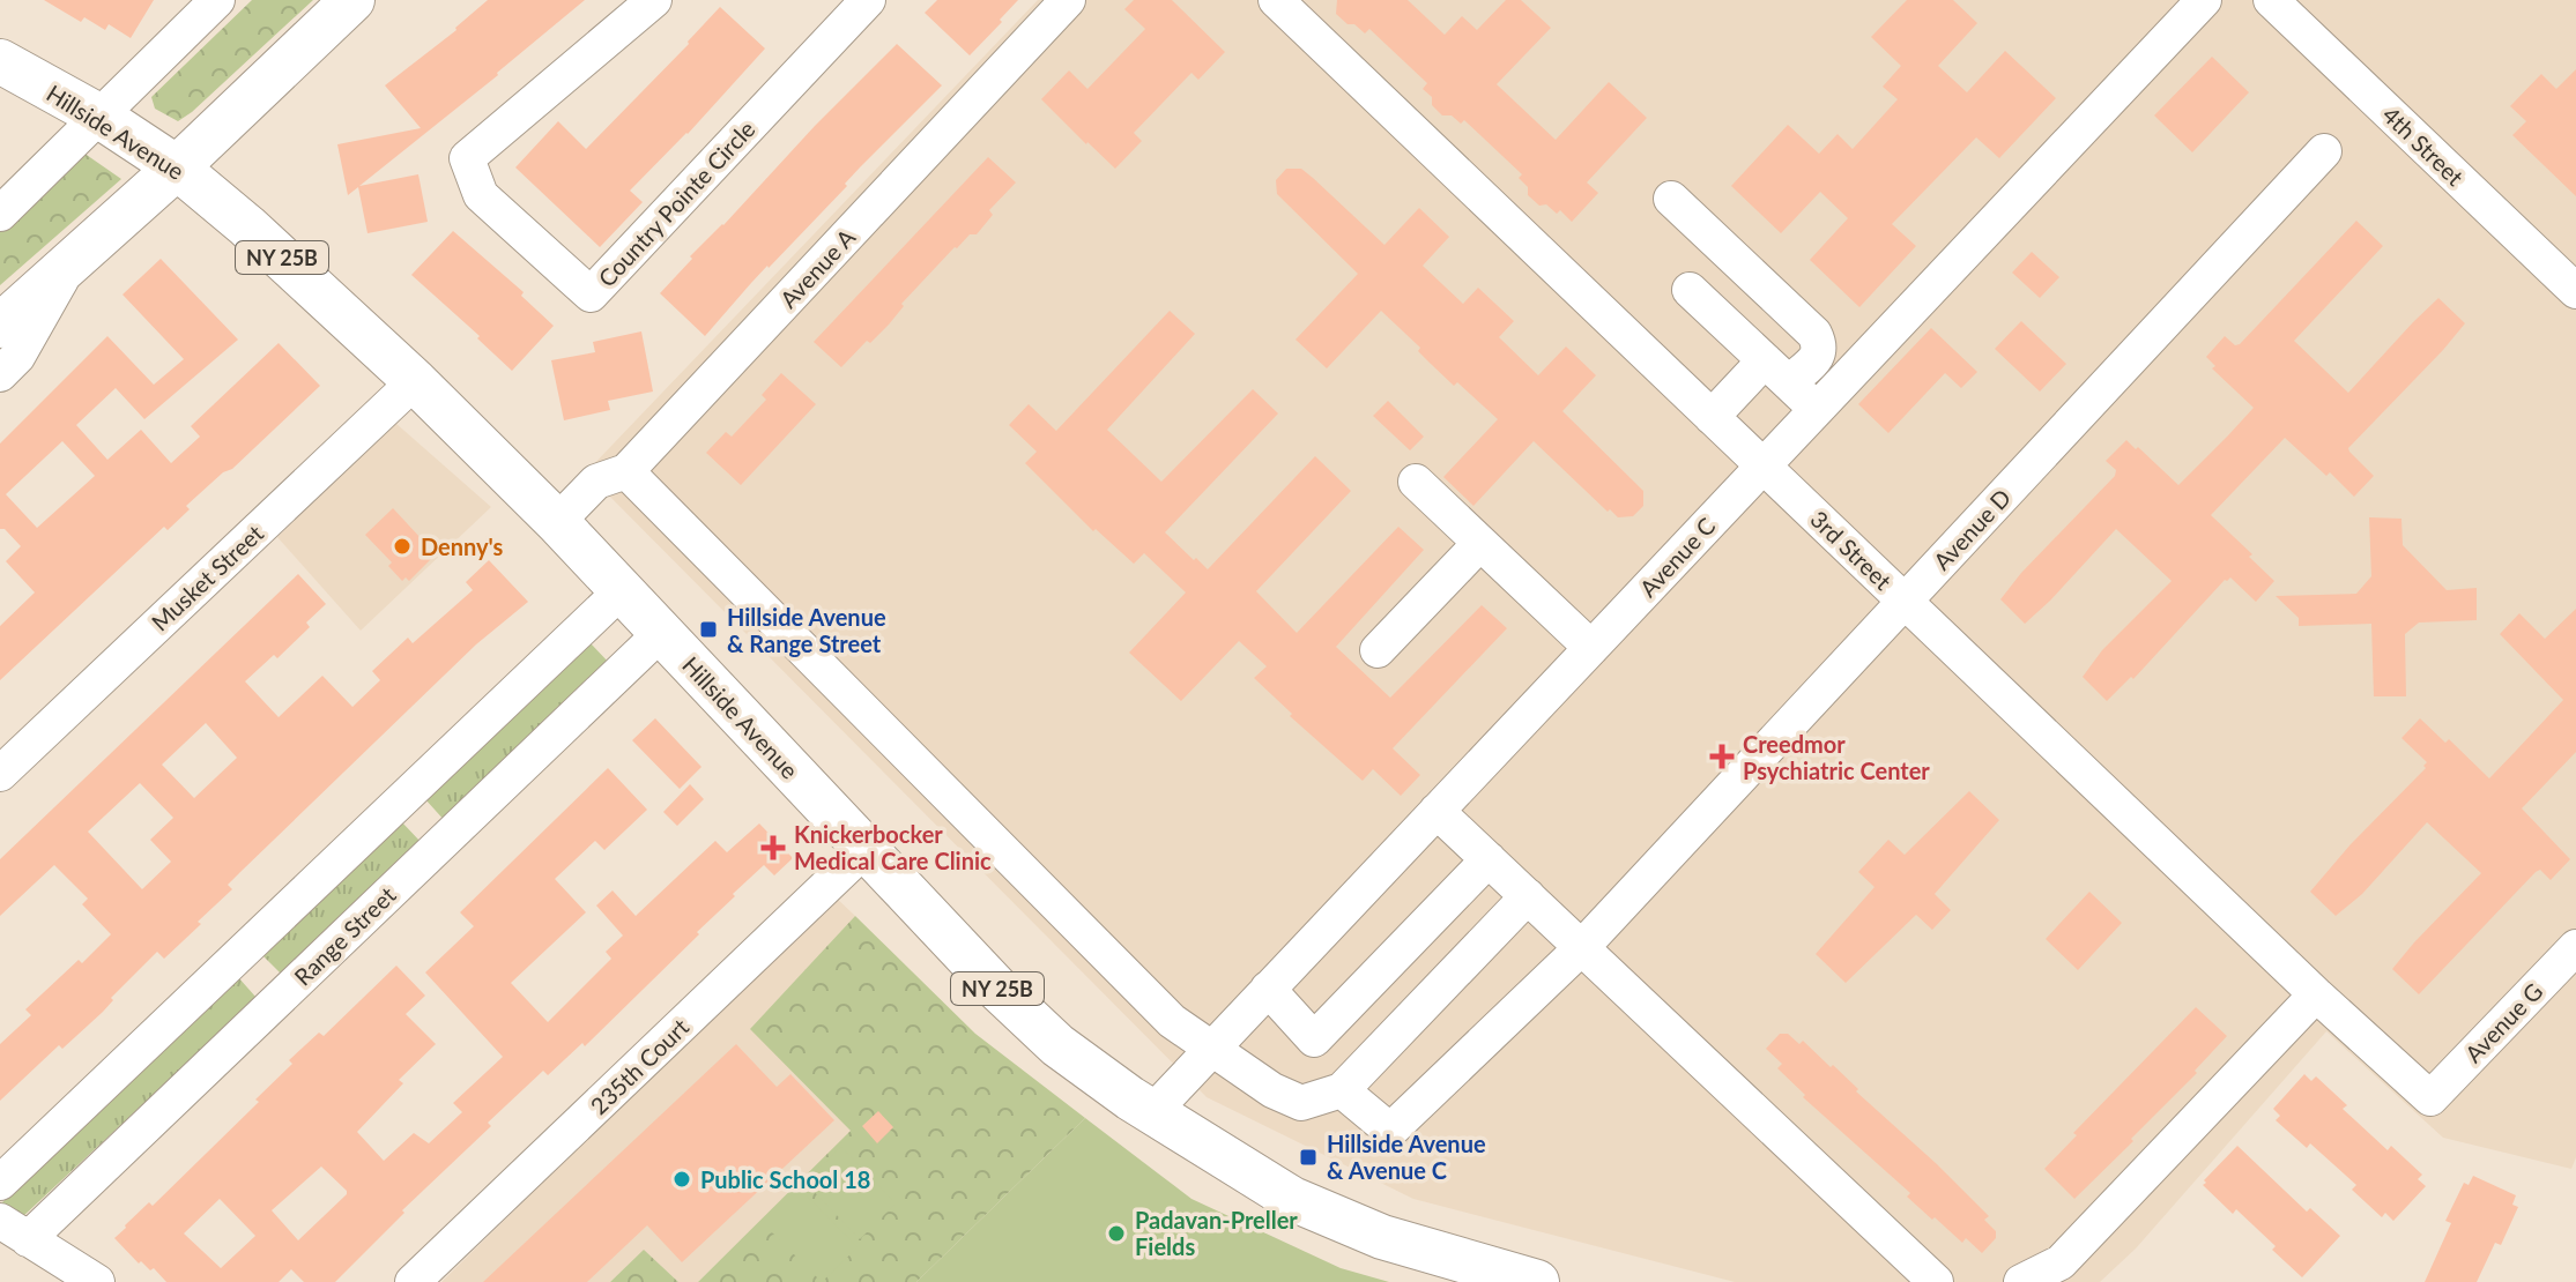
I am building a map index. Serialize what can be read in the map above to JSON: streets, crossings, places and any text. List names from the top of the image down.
{
  "streets": {
    "main road": ["Hillside Avenue", "NY 25B"],
    "street": [
      "4th Street",
      "Country Pointe Circle",
      "Avenue A",
      "Avenue D",
      "3rd Street",
      "Avenue C",
      "Musket Street",
      "Range Street",
      "Avenue G",
      "235th Court"
    ]
  },
  "crossings": [
    ["Hillside Avenue", "Avenue A"],
    ["Hillside Avenue", "Avenue C"],
    ["Hillside Avenue", "Musket Street"],
    ["Hillside Avenue", "Range Street"],
    ["Hillside Avenue", "235th Court"],
    ["Avenue D", "3rd Street"],
    ["3rd Street", "Avenue C"],
    ["3rd Street", "Avenue G"]
  ],
  "places": {
    "other": ["Denny's", "Public School 18", "Padavan-Preller Fields"],
    "transit": ["Hillside Avenue & Range Street", "Hillside Avenue & Avenue C"],
    "health": ["Creedmor Psychiatric Center", "Knickerbocker Medical Care Clinic"]
  }
}
